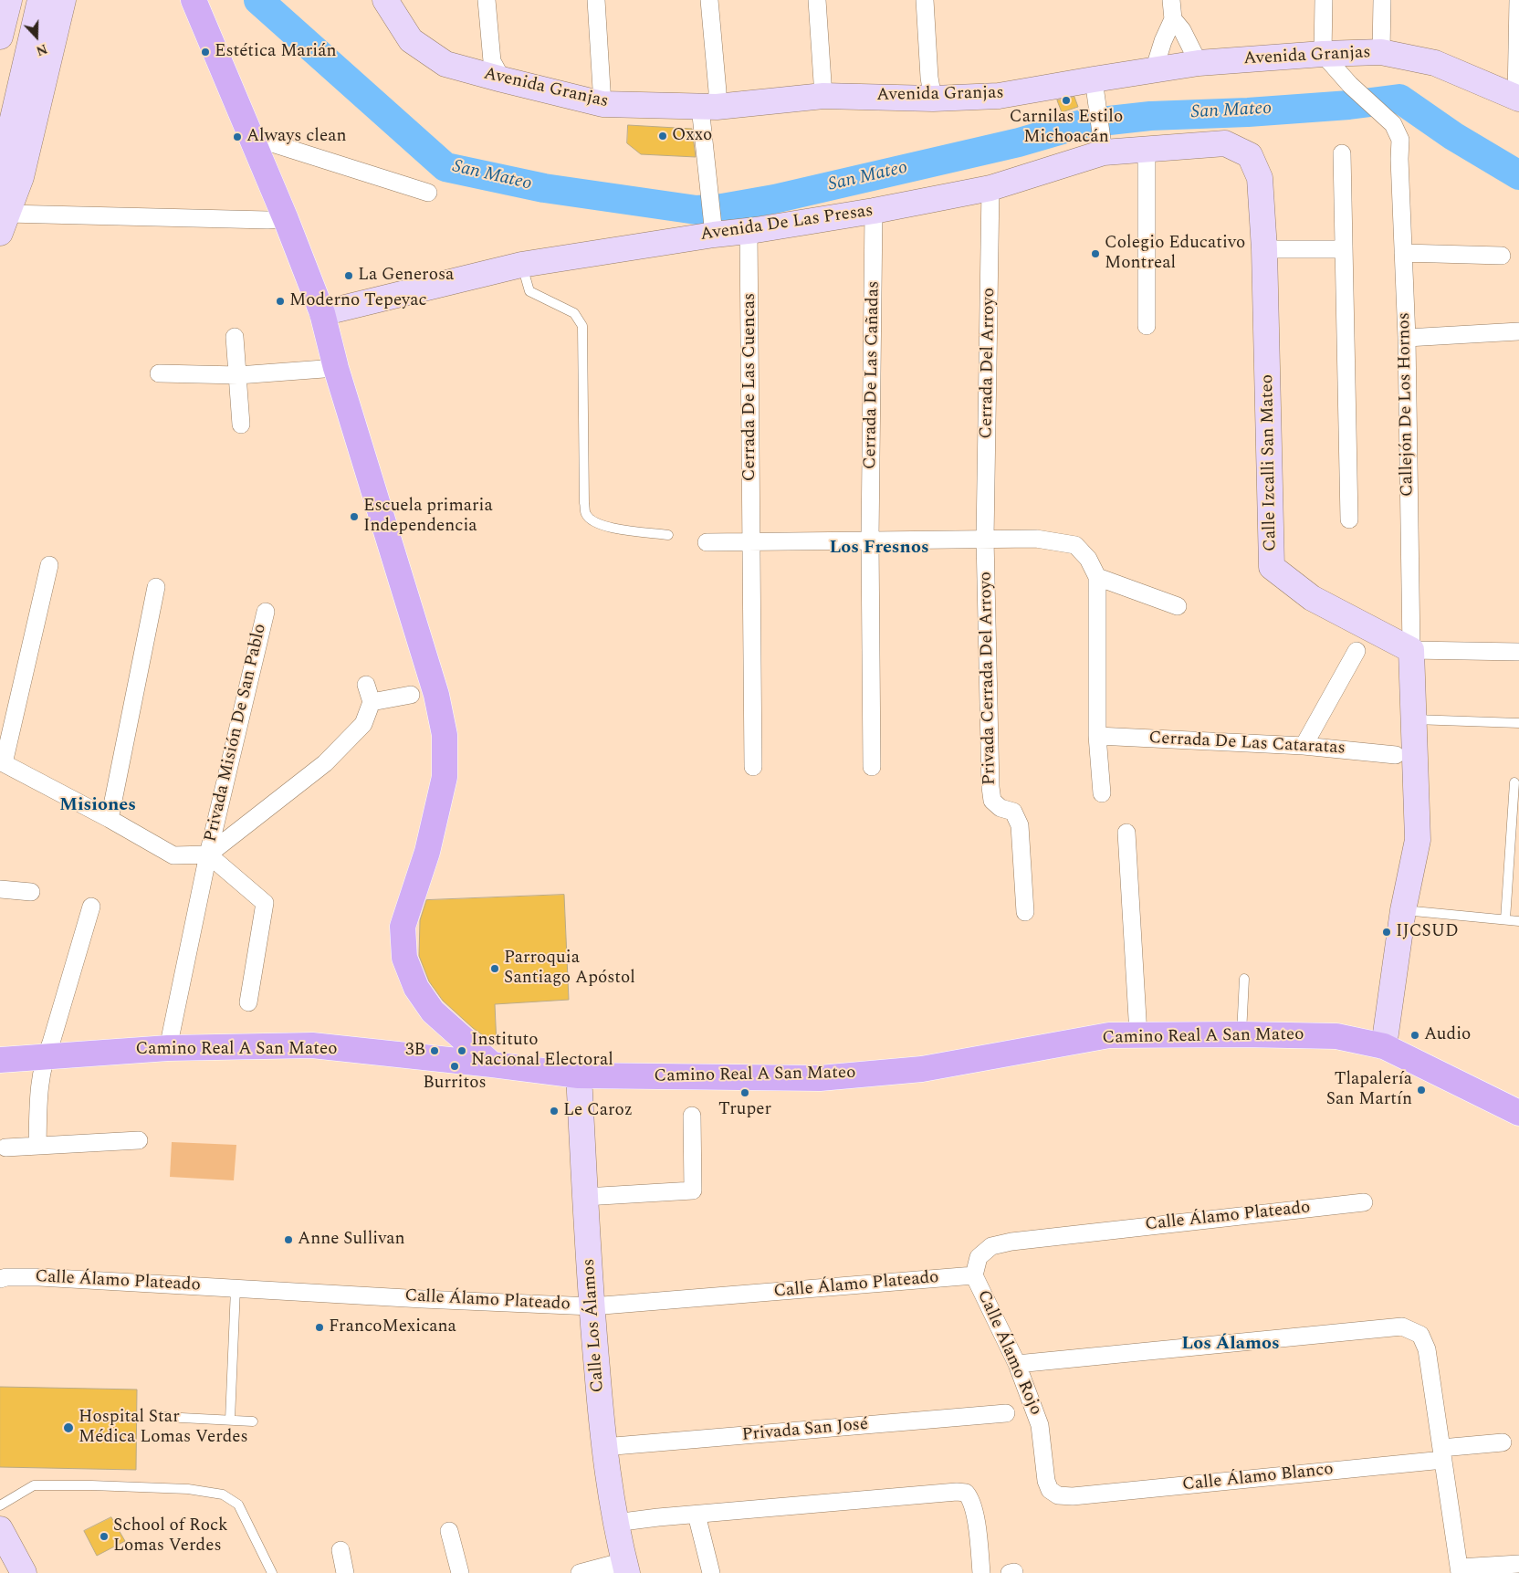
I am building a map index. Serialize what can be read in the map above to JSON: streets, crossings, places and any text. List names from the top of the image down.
{
  "streets": {
    "main road": ["Camino Real A San Mateo"],
    "street": [
      "Avenida Granjas",
      "Avenida De Las Presas",
      "Cerrada Del Arroyo",
      "Cerrada De Las Cañadas",
      "Cerrada De Las Cuencas",
      "Callejón De Los Hornos",
      "Calle Izcalli San Mateo",
      "Privada Cerrada Del Arroyo",
      "Privada Misión De San Pablo",
      "Cerrada De Las Cataratas",
      "Calle Álamo Plateado",
      "Calle Los Álamos",
      "Calle Álamo Rojo",
      "Privada San José",
      "Calle Álamo Blanco"
    ]
  },
  "crossings": [
    ["Avenida Granjas", "Callejón De Los Hornos"],
    ["Avenida De Las Presas", "Cerrada Del Arroyo"],
    ["Avenida De Las Presas", "Cerrada De Las Cañadas"],
    ["Avenida De Las Presas", "Cerrada De Las Cuencas"],
    ["Avenida De Las Presas", "Calle Izcalli San Mateo"],
    ["Cerrada Del Arroyo", "Privada Cerrada Del Arroyo"],
    ["Callejón De Los Hornos", "Calle Izcalli San Mateo"],
    ["Privada Misión De San Pablo", "Camino Real A San Mateo"],
    ["Camino Real A San Mateo", "Calle Los Álamos"],
    ["Calle Álamo Plateado", "Calle Los Álamos"],
    ["Calle Álamo Plateado", "Calle Álamo Rojo"],
    ["Calle Los Álamos", "Privada San José"],
    ["Calle Álamo Rojo", "Calle Álamo Blanco"]
  ],
  "districts": ["Los Fresnos", "Misiones", "Los Álamos"],
  "water": ["San Mateo"],
  "places": [
    "Estética Marián",
    "Carnilas Estilo Michoacán",
    "Oxxo",
    "Always clean",
    "Colegio Educativo Montreal",
    "La Generosa",
    "Moderno Tepeyac",
    "Escuela primaria Independencia",
    "IJCSUD",
    "Parroquia Santiago Apóstol",
    "Audio",
    "3B",
    "Instituto Nacional Electoral",
    "Burritos",
    "Tlapalería San Martín",
    "Truper",
    "Le Caroz",
    "Anne Sullivan",
    "FrancoMexicana",
    "Hospital Star Médica Lomas Verdes",
    "School of Rock Lomas Verdes"
  ],
  "north": "bottom"
}
